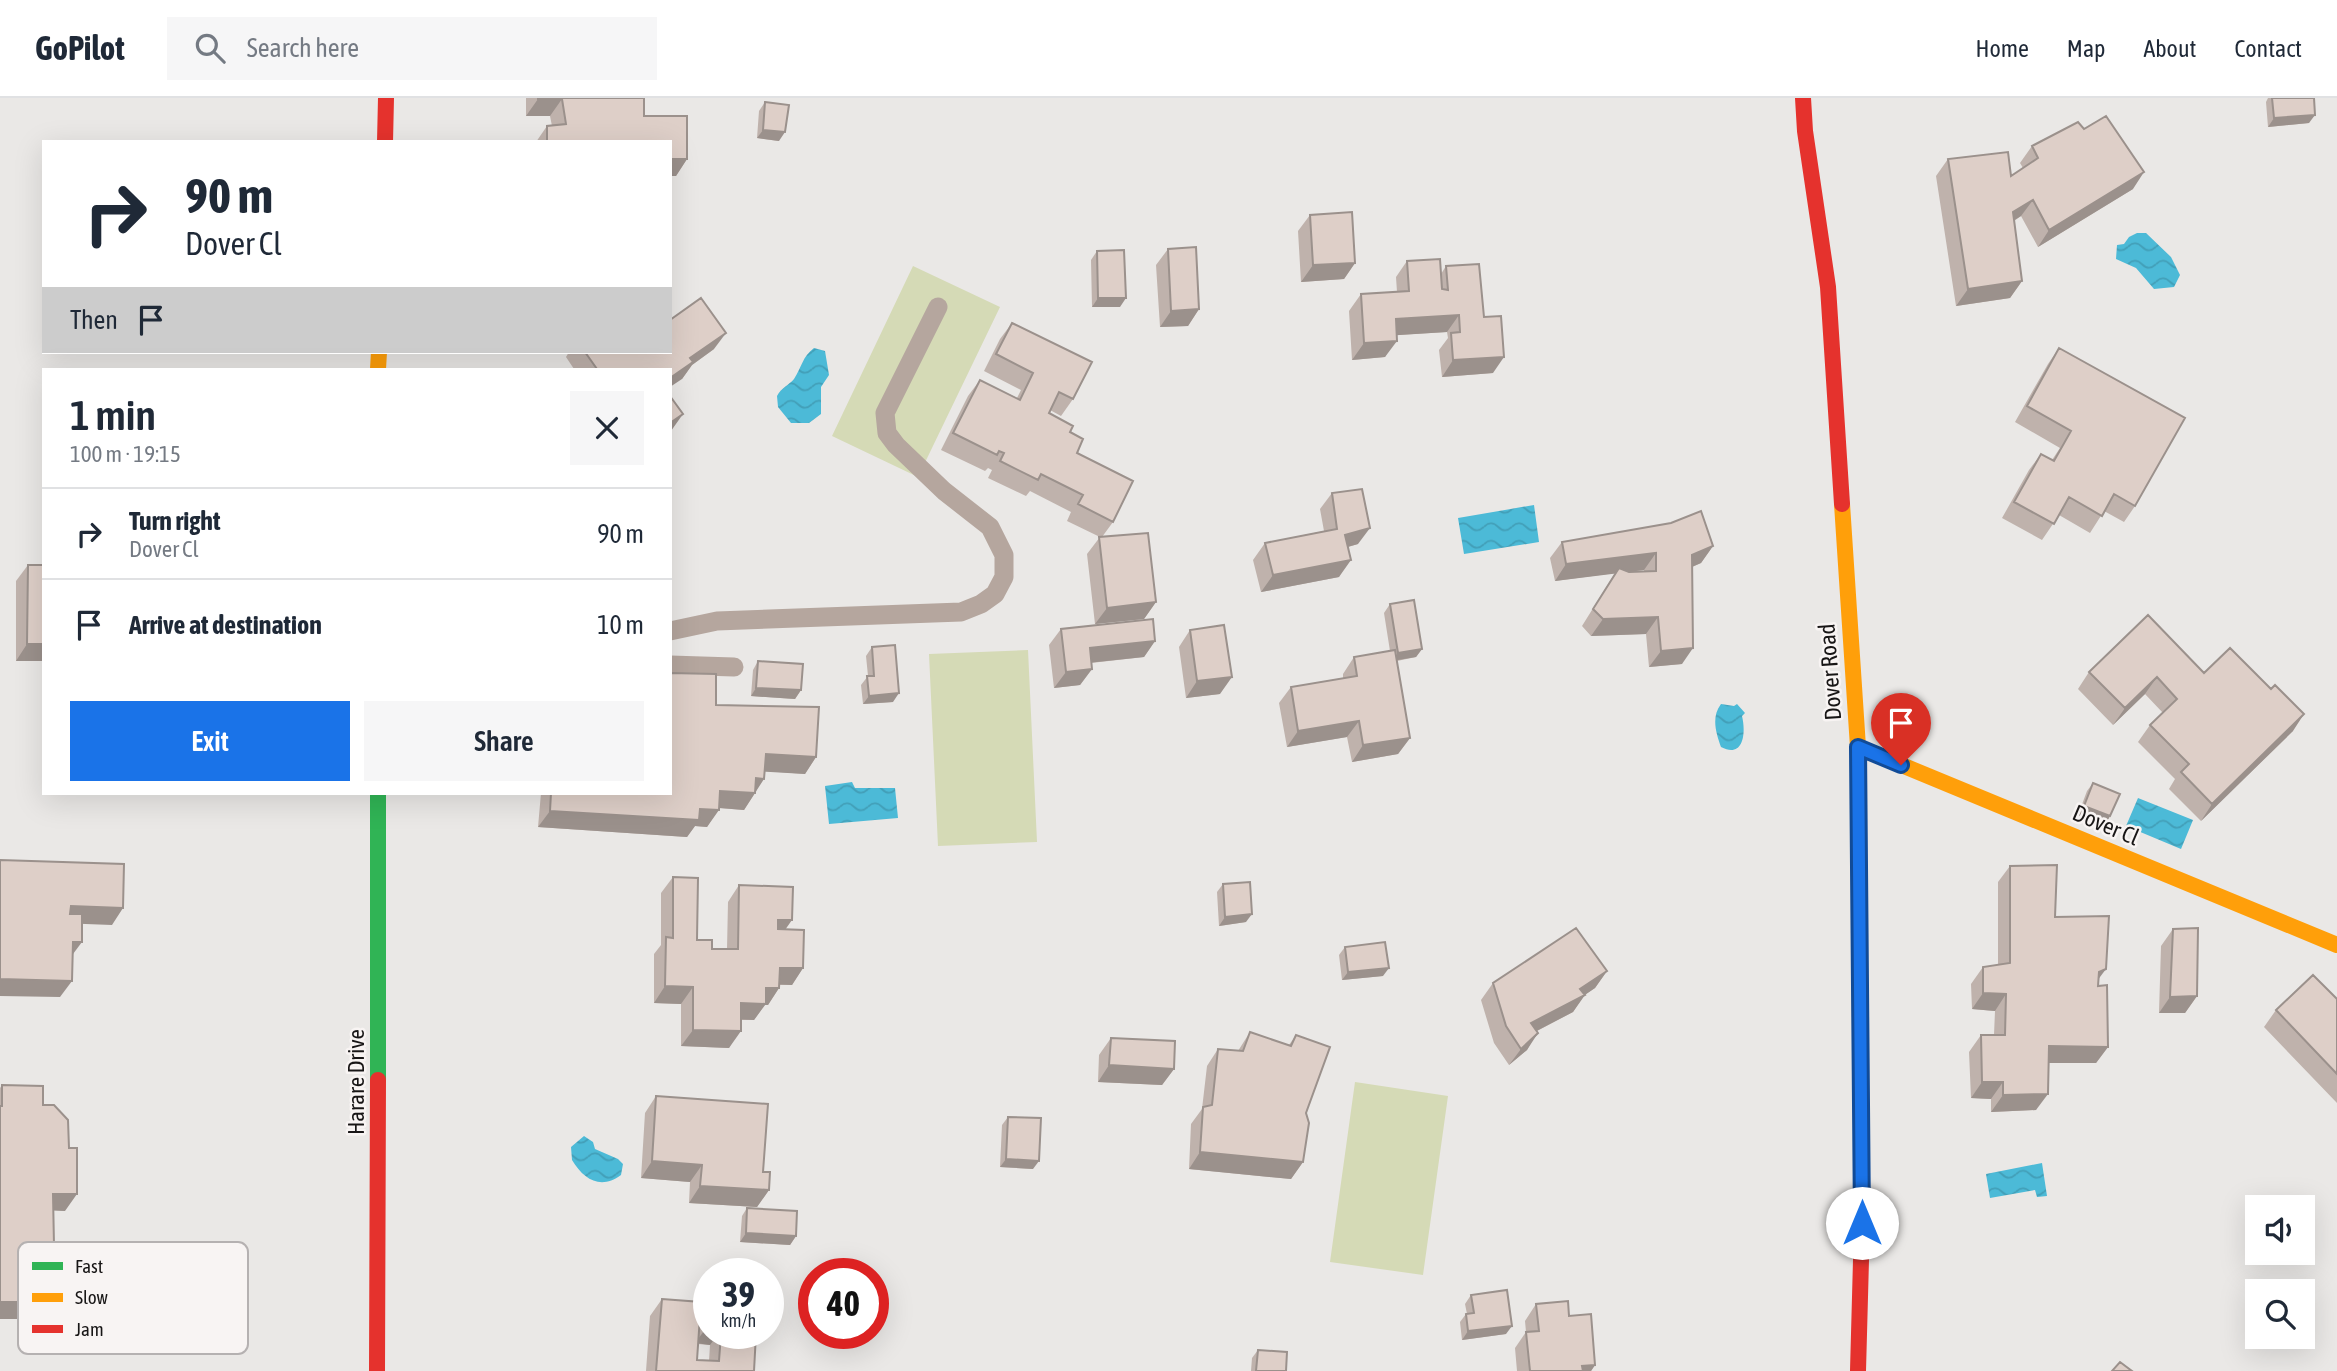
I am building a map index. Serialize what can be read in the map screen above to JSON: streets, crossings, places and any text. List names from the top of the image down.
{
  "streets": {
    "street": ["Dover Road", "Dover Cl", "Harare Drive"]
  },
  "crossings": [
    ["Dover Road", "Dover Cl"]
  ],
  "legend": ["Fast", "Slow", "Jam"],
  "page": {
    "header": "GoPilot",
    "search": "Search here",
    "nav": [
      "Home",
      "Map",
      "About",
      "Contact"
    ],
    "turn": ["90 m", "Dover Cl"],
    "then": "Then",
    "heading": ["1 min", "100 m · 19:15"],
    "list": [
      {
        "name": "Turn right",
        "note": "Dover Cl",
        "value": "90 m"
      },
      {
        "name": "Arrive at destination",
        "value": "10 m"
      }
    ],
    "buttons": ["Exit", "Share"],
    "speed": "39 km/h",
    "limit": "40"
  }
}
